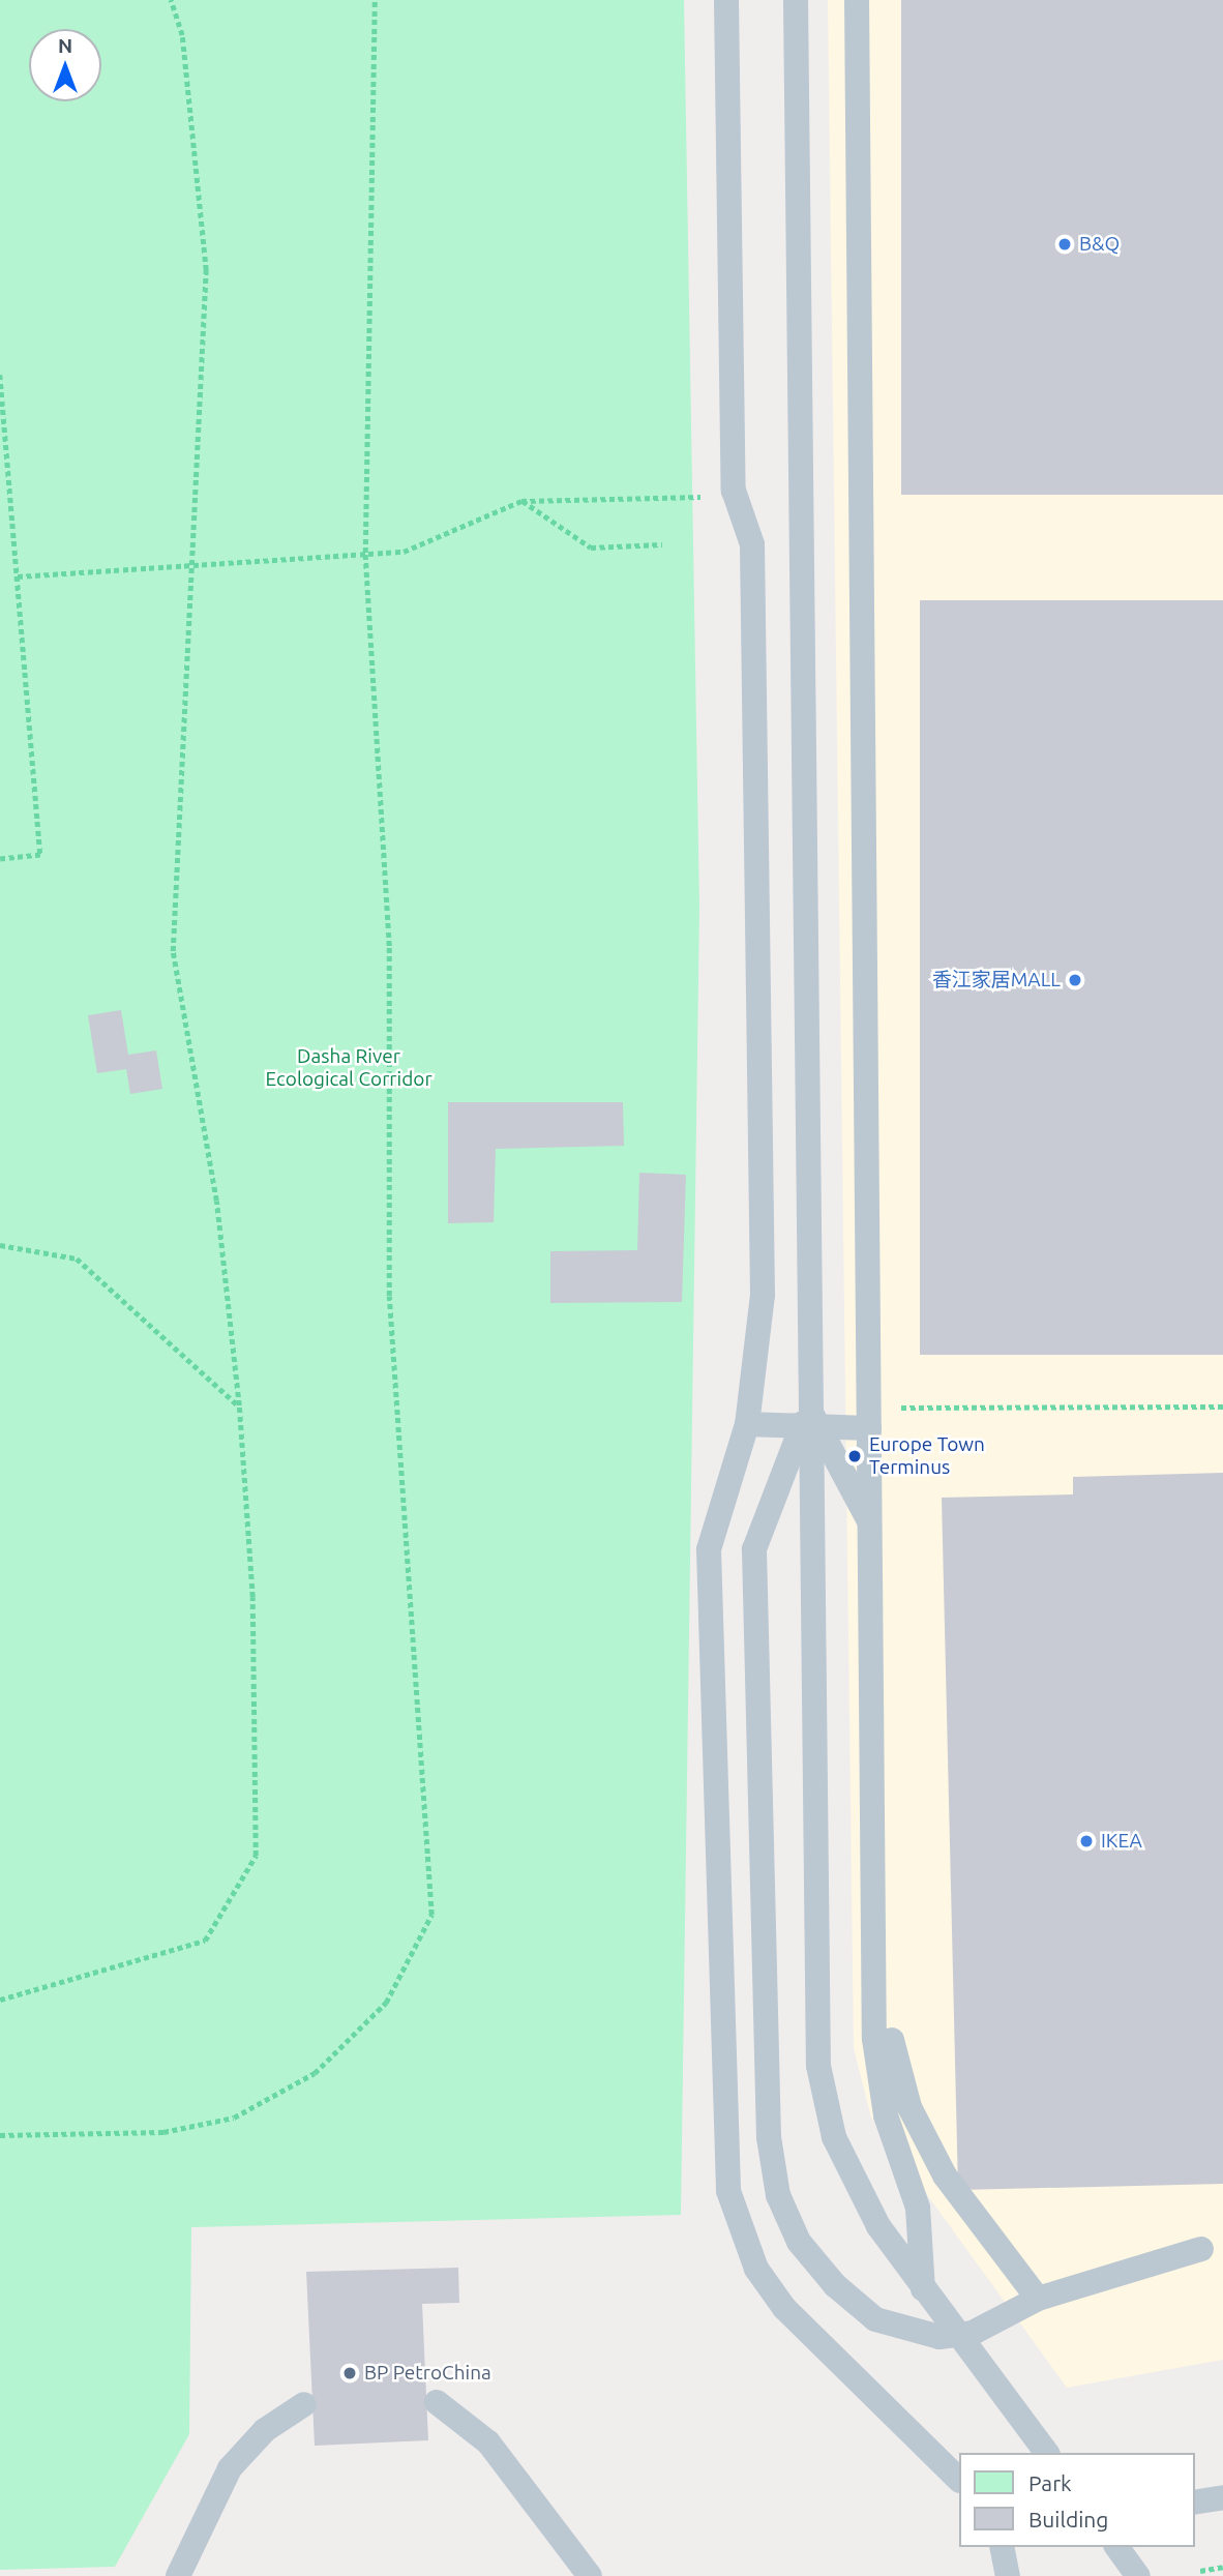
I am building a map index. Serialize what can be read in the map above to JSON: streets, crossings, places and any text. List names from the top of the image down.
{
  "parks": ["Dasha River Ecological Corridor"],
  "places": [
    "B&Q",
    "香江家居MALL",
    "Europe Town Terminus",
    "IKEA",
    "BP PetroChina"
  ],
  "legend": ["Park", "Building"],
  "north": "top"
}
